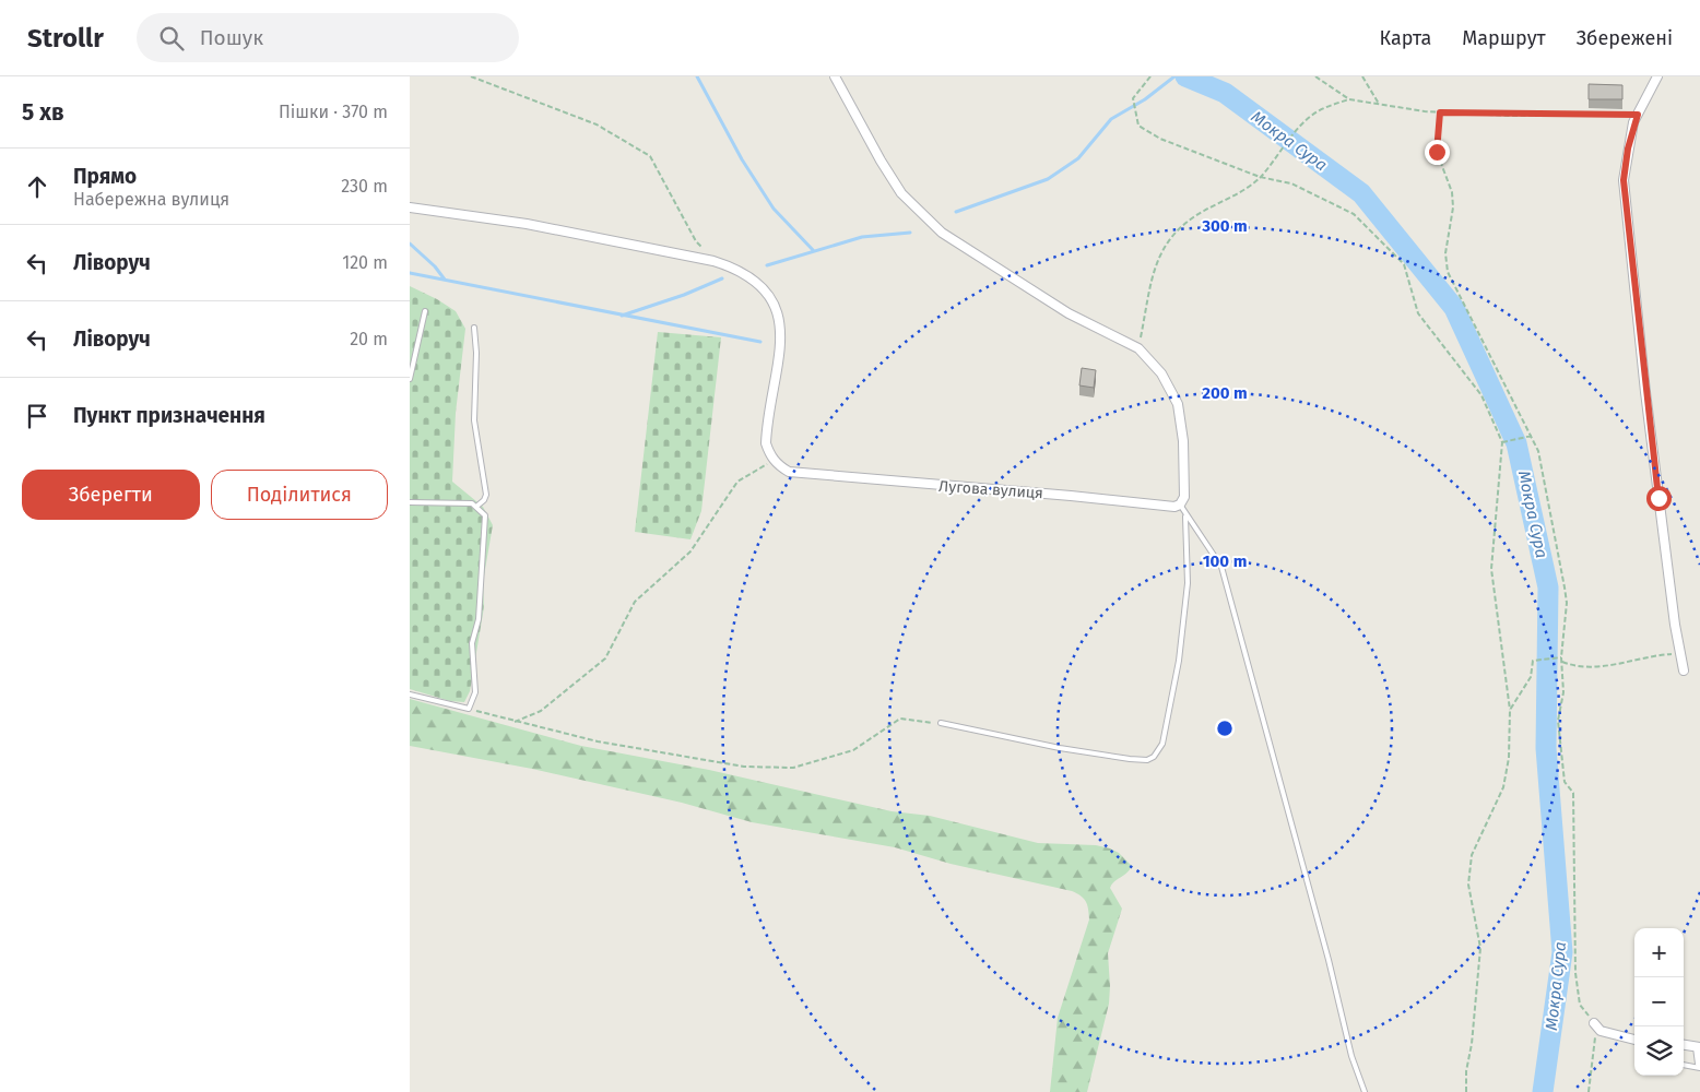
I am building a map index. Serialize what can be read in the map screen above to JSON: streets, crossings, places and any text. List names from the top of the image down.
{
  "streets": {
    "street": ["Лугова вулиця"]
  },
  "water": ["Мокра Сура"],
  "page": {
    "header": "Strollr",
    "search": "Пошук",
    "nav": ["Карта", "Маршрут", "Збережені"],
    "heading": ["5 хв", "Пішки · 370 m"],
    "list": [
      ["Прямо", "Набережна вулиця", "230 m"],
      ["Ліворуч", "120 m"],
      ["Ліворуч", "20 m"],
      "Пункт призначення"
    ],
    "buttons": ["Зберегти", "Поділитися"],
    "map_buttons": ["+", "−"]
  },
  "rings": ["300 m", "200 m", "100 m"]
}
